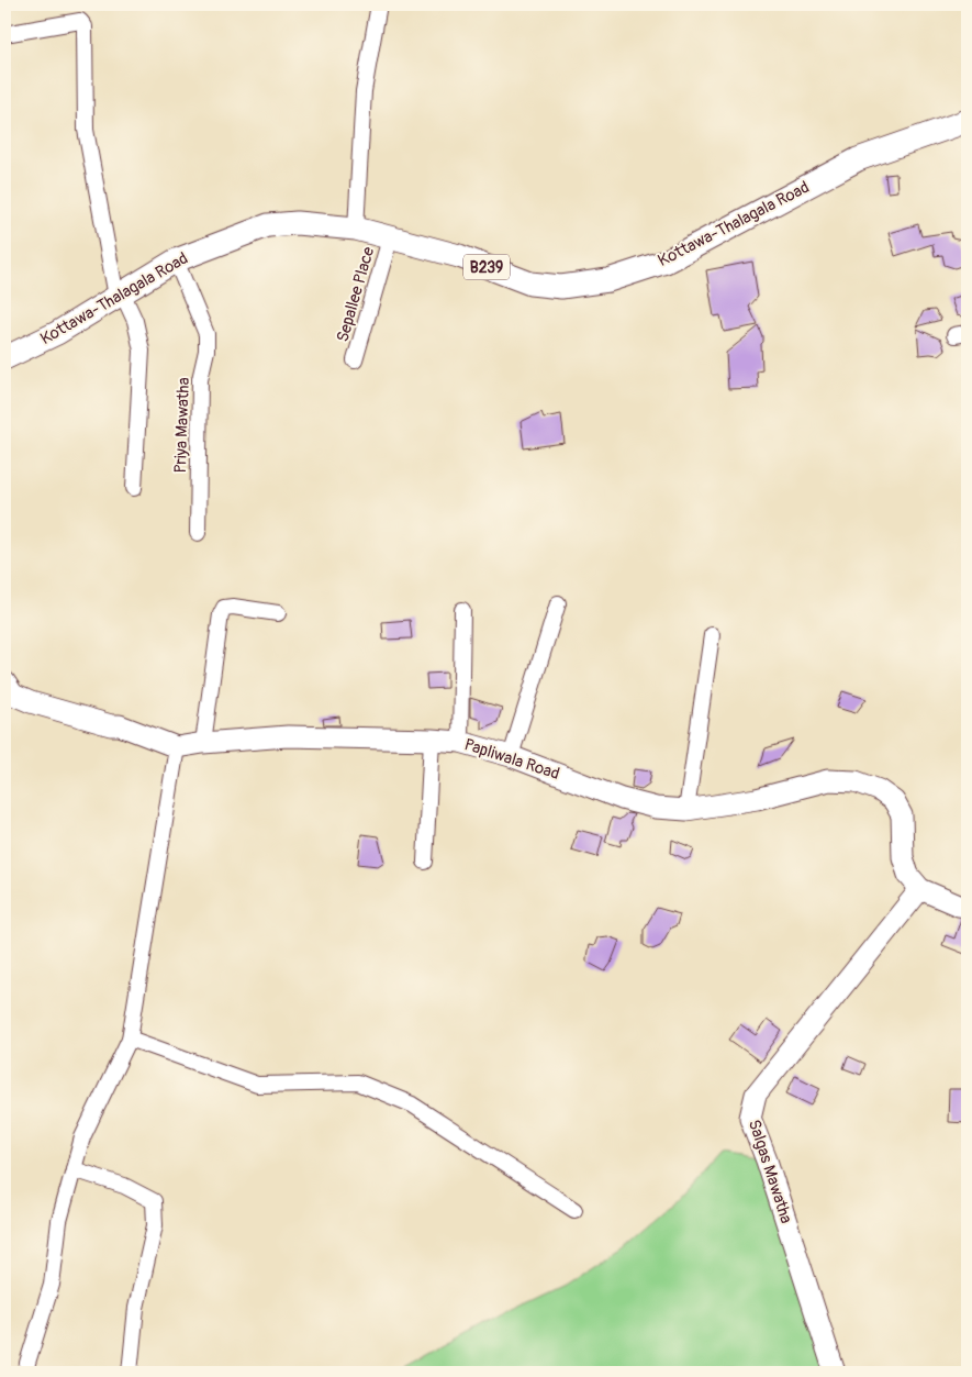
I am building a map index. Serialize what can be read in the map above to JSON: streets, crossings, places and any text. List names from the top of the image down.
{
  "streets": {
    "main road": ["Kottawa-Thalagala Road", "B239"],
    "street": [
      "Sepallee Place",
      "Priya Mawatha",
      "Papliwala Road",
      "Salgas Mawatha"
    ]
  },
  "crossings": [
    ["Kottawa-Thalagala Road", "Sepallee Place"],
    ["Kottawa-Thalagala Road", "Priya Mawatha"],
    ["Papliwala Road", "Salgas Mawatha"]
  ]
}
